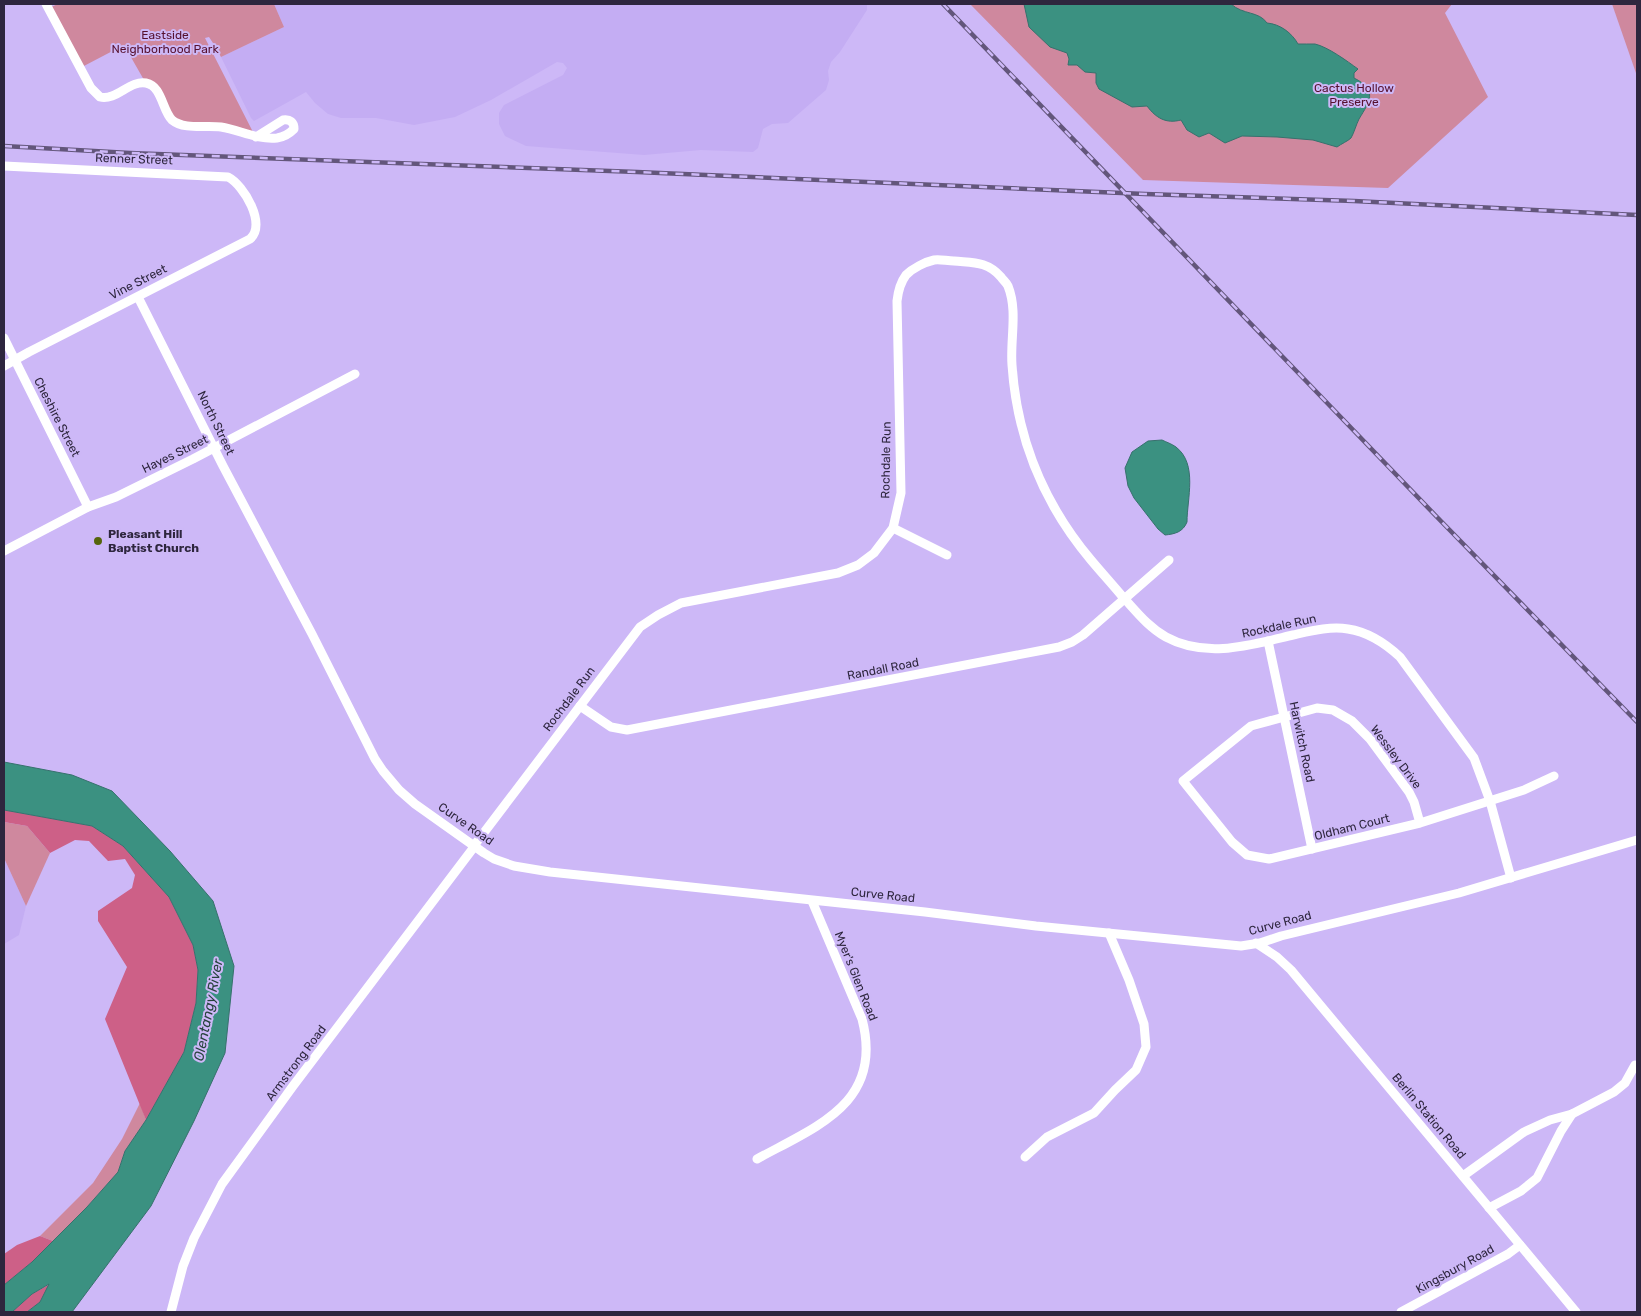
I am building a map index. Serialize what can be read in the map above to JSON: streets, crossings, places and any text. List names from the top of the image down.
{
  "streets": {
    "street": [
      "Renner Street",
      "Vine Street",
      "Cheshire Street",
      "North Street",
      "Hayes Street",
      "Rochdale Run",
      "Rockdale Run",
      "Randall Road",
      "Harwitch Road",
      "Wessley Drive",
      "Curve Road",
      "Oldham Court",
      "Myer's Glen Road",
      "Armstrong Road",
      "Berlin Station Road",
      "Kingsbury Road"
    ]
  },
  "crossings": [
    ["Renner Street", "Vine Street"],
    ["Vine Street", "Cheshire Street"],
    ["Vine Street", "North Street"],
    ["Cheshire Street", "Hayes Street"],
    ["North Street", "Hayes Street"],
    ["North Street", "Curve Road"],
    ["Rochdale Run", "Rockdale Run"],
    ["Rochdale Run", "Randall Road"],
    ["Rochdale Run", "Curve Road"],
    ["Rochdale Run", "Armstrong Road"],
    ["Rockdale Run", "Randall Road"],
    ["Rockdale Run", "Harwitch Road"],
    ["Rockdale Run", "Curve Road"],
    ["Rockdale Run", "Oldham Court"],
    ["Harwitch Road", "Wessley Drive"],
    ["Harwitch Road", "Oldham Court"],
    ["Wessley Drive", "Oldham Court"],
    ["Curve Road", "Myer's Glen Road"],
    ["Curve Road", "Armstrong Road"],
    ["Curve Road", "Berlin Station Road"],
    ["Berlin Station Road", "Kingsbury Road"]
  ],
  "water": ["Olentangy River"],
  "parks": ["Eastside Neighborhood Park", "Cactus Hollow Preserve"],
  "places": ["Pleasant Hill Baptist Church"]
}
